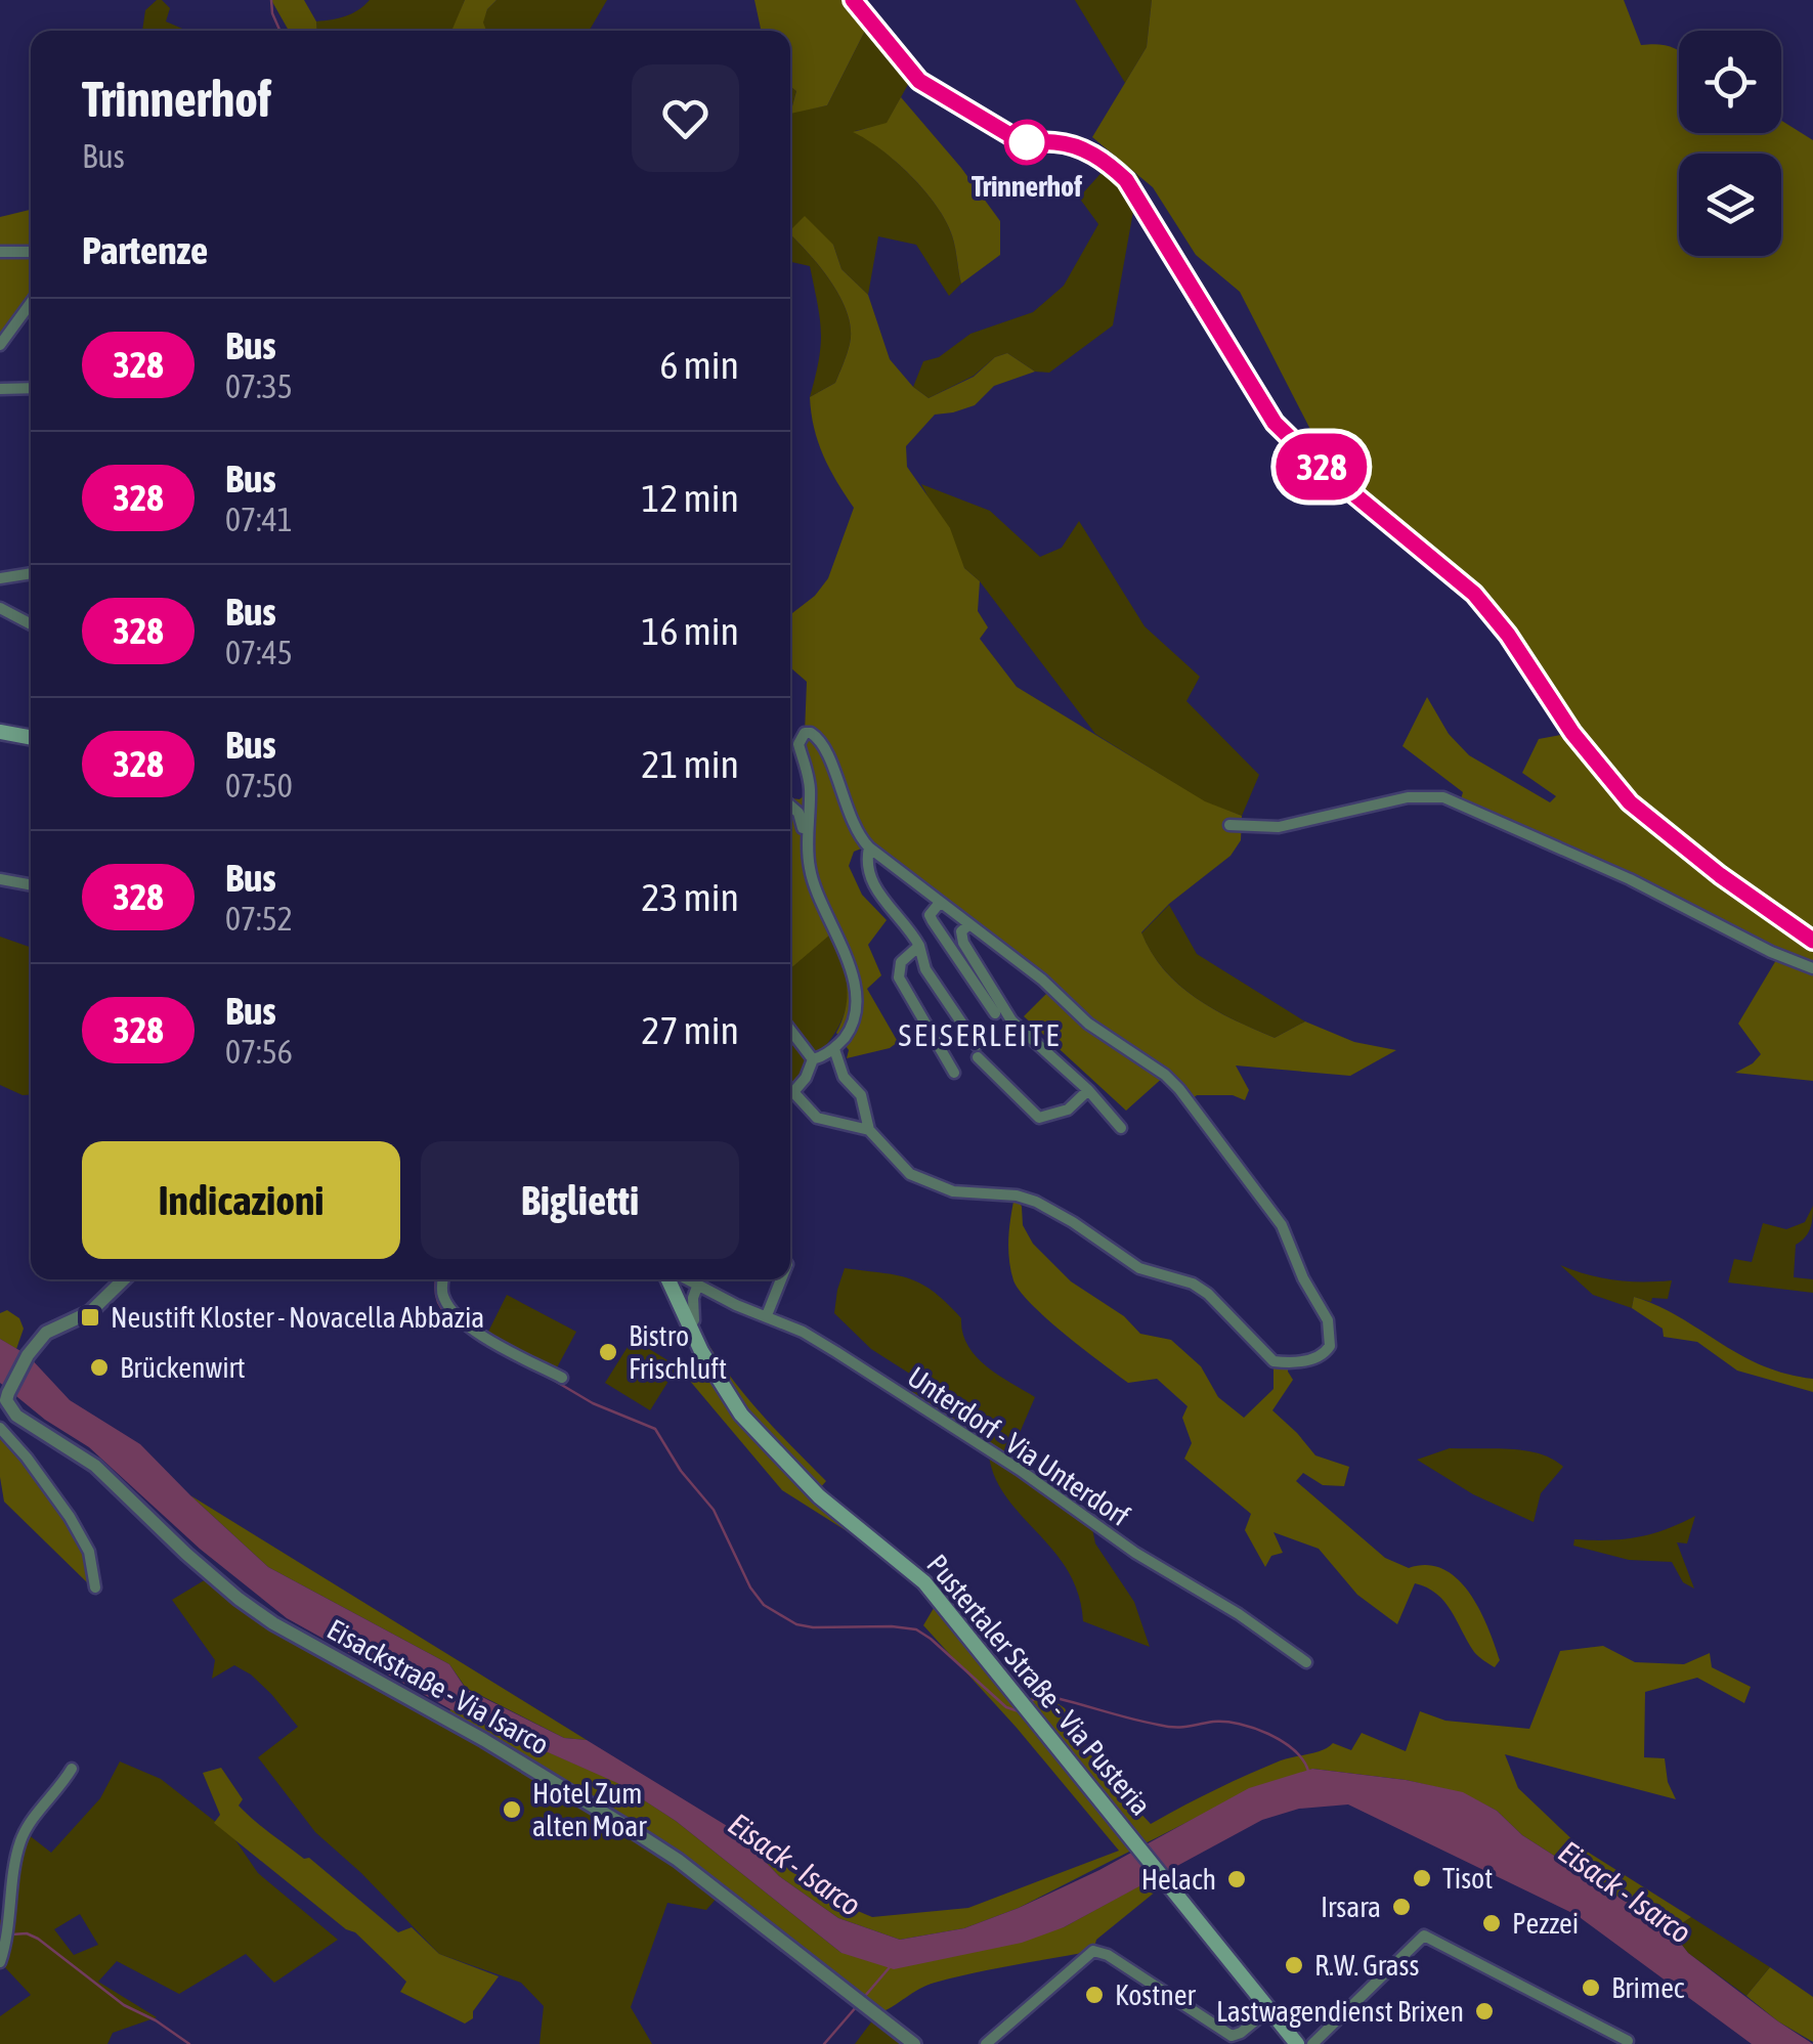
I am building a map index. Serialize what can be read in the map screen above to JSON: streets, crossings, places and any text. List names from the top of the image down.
{
  "streets": {
    "main road": ["Pustertaler Straße - Via Pusteria"],
    "street": ["Unterdorf - Via Unterdorf", "Eisackstraße - Via Isarco"]
  },
  "districts": ["SEISERLEITE"],
  "water": ["Eisack - Isarco"],
  "places": {
    "other": [
      "Trinnerhof",
      "Bistro Frischluft",
      "Brückenwirt",
      "Hotel Zum alten Moar",
      "Tisot",
      "Helach",
      "Irsara",
      "Pezzei",
      "R.W. Grass",
      "Brimec",
      "Kostner",
      "Lastwagendienst Brixen"
    ],
    "transit": ["Neustift Kloster - Novacella Abbazia"]
  },
  "lines": ["bus line 328"],
  "page": {
    "on_map": "328",
    "heading": [
      ["Trinnerhof", "Bus"],
      "Partenze"
    ],
    "list": [
      {
        "mark": "328",
        "name": "Bus",
        "note": "07:35",
        "value": "6 min"
      },
      {
        "mark": "328",
        "name": "Bus",
        "note": "07:41",
        "value": "12 min"
      },
      {
        "mark": "328",
        "name": "Bus",
        "note": "07:45",
        "value": "16 min"
      },
      {
        "mark": "328",
        "name": "Bus",
        "note": "07:50",
        "value": "21 min"
      },
      {
        "mark": "328",
        "name": "Bus",
        "note": "07:52",
        "value": "23 min"
      },
      {
        "mark": "328",
        "name": "Bus",
        "note": "07:56",
        "value": "27 min"
      }
    ],
    "buttons": ["Indicazioni", "Biglietti"]
  }
}
